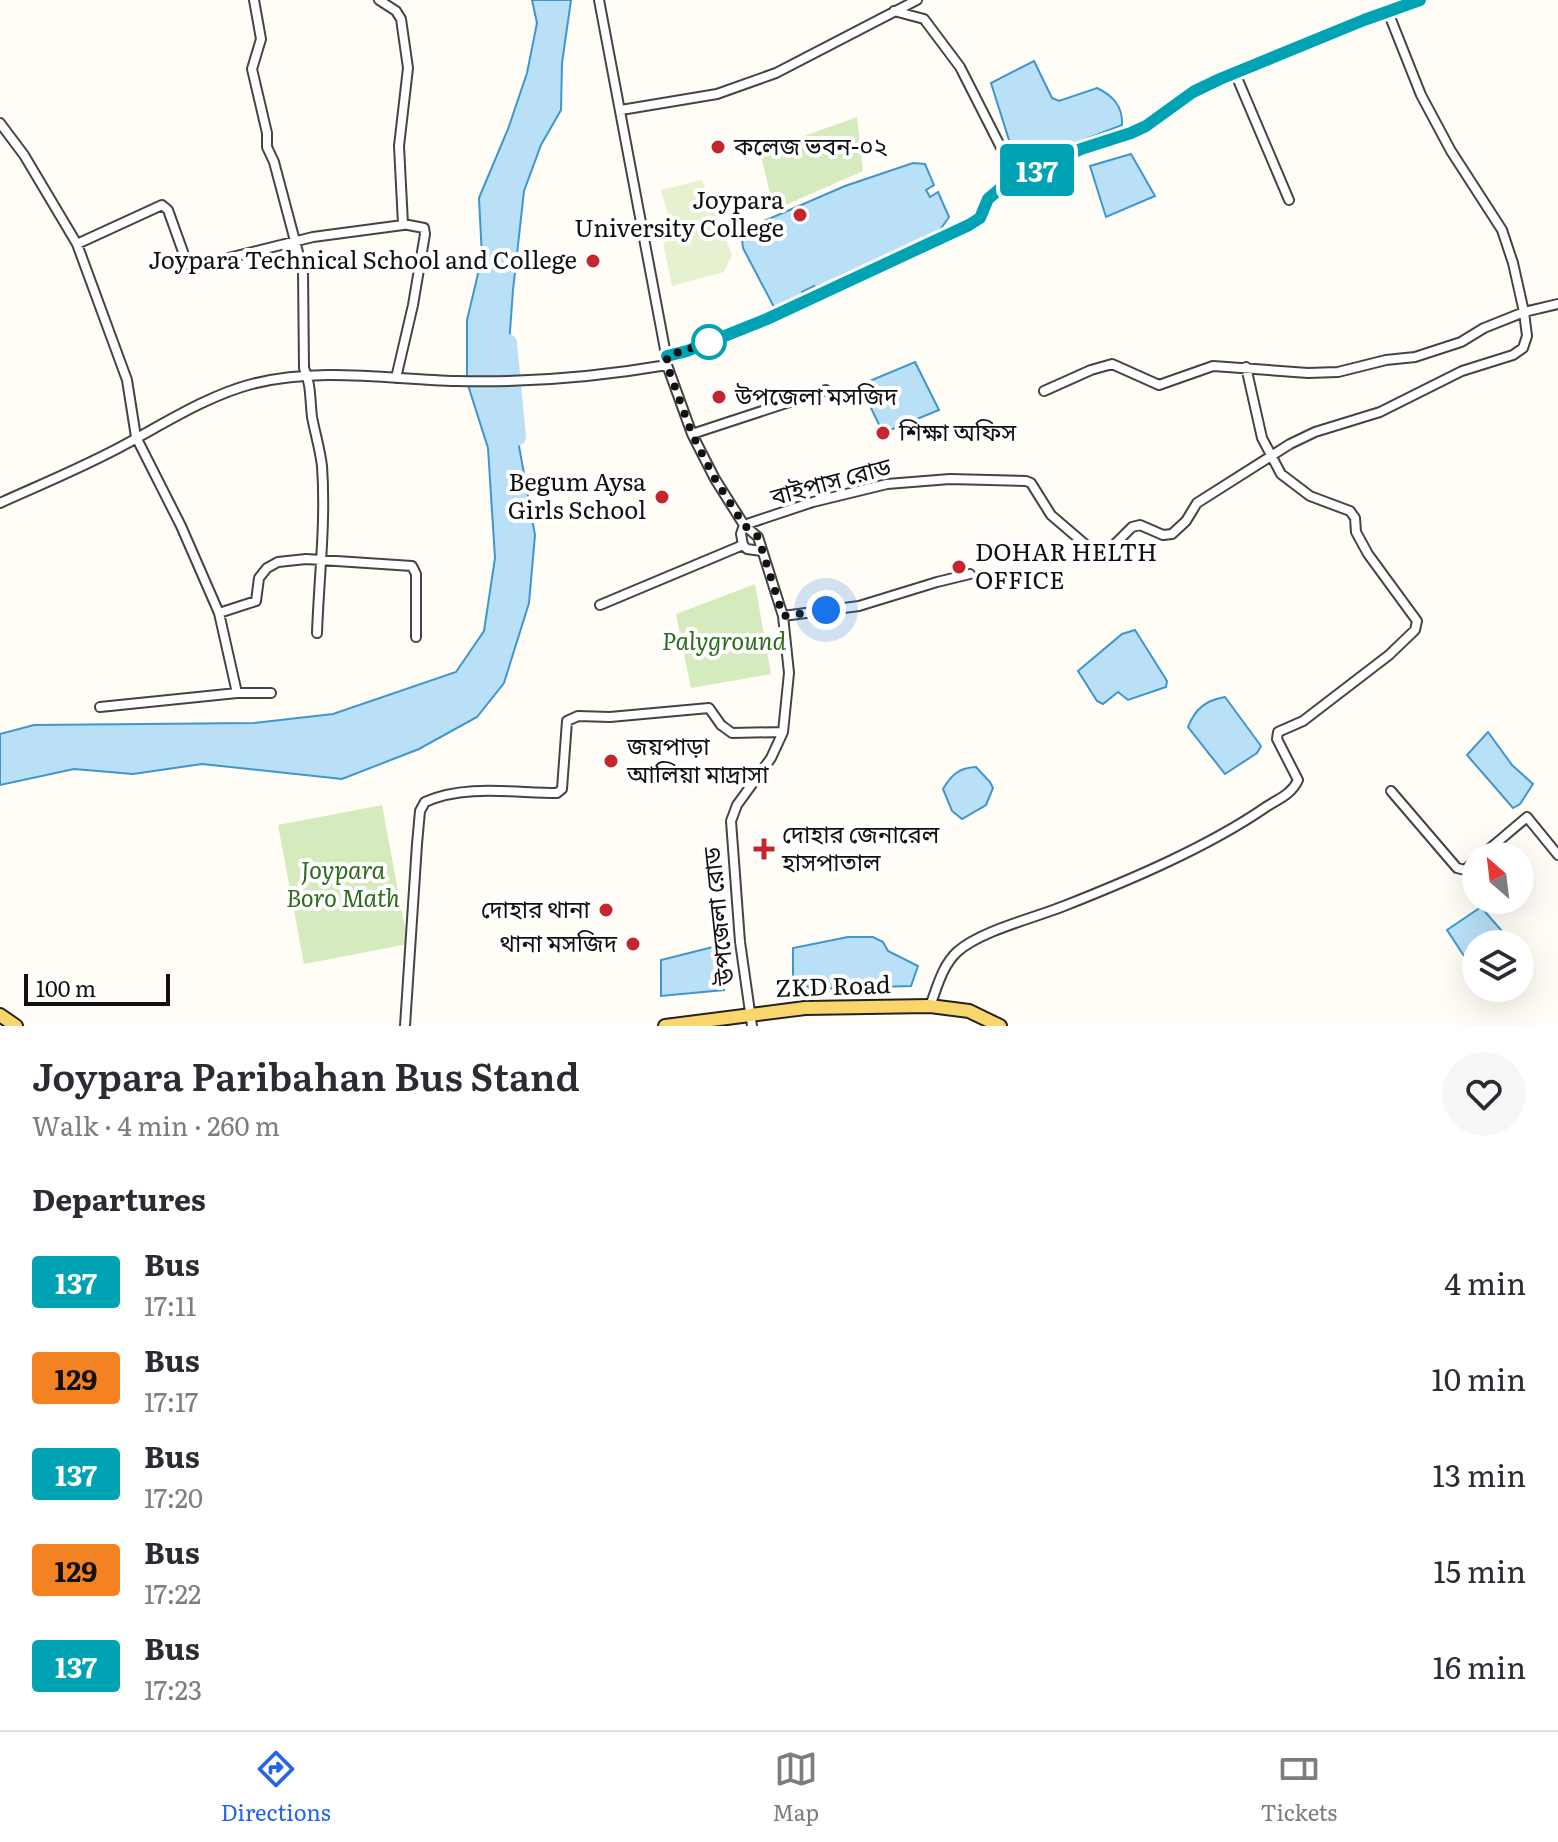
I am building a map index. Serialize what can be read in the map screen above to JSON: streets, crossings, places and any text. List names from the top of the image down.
{
  "streets": {
    "main road": ["ZKD Road"],
    "street": ["বাইপাস রোড", "উপজেলা রোড"]
  },
  "crossings": [
    ["বাইপাস রোড", "উপজেলা রোড"],
    ["উপজেলা রোড", "ZKD Road"]
  ],
  "parks": ["Palyground", "Joypara Boro Math"],
  "places": {
    "other": [
      "কলেজ ভবন-০২",
      "Joypara University College",
      "Joypara Technical School and College",
      "উপজেলা মসজিদ",
      "শিক্ষা অফিস",
      "Begum Aysa Girls School",
      "DOHAR HELTH OFFICE",
      "জয়পাড়া আলিয়া মাদ্রাসা",
      "দোহার থানা",
      "থানা মসজিদ"
    ],
    "health": ["দোহার জেনারেল হাসপাতাল"]
  },
  "lines": ["bus line 137"],
  "scale_bar": "100 m",
  "north": "top left",
  "page": {
    "on_map": "137",
    "scale": "100 m",
    "heading": [
      ["Joypara Paribahan Bus Stand", "Walk · 4 min · 260 m"],
      "Departures"
    ],
    "list": [
      {
        "mark": "137",
        "name": "Bus",
        "note": "17:11",
        "value": "4 min"
      },
      {
        "mark": "129",
        "name": "Bus",
        "note": "17:17",
        "value": "10 min"
      },
      {
        "mark": "137",
        "name": "Bus",
        "note": "17:20",
        "value": "13 min"
      },
      {
        "mark": "129",
        "name": "Bus",
        "note": "17:22",
        "value": "15 min"
      },
      {
        "mark": "137",
        "name": "Bus",
        "note": "17:23",
        "value": "16 min"
      }
    ],
    "tabs": ["Directions", "Map", "Tickets"]
  }
}
